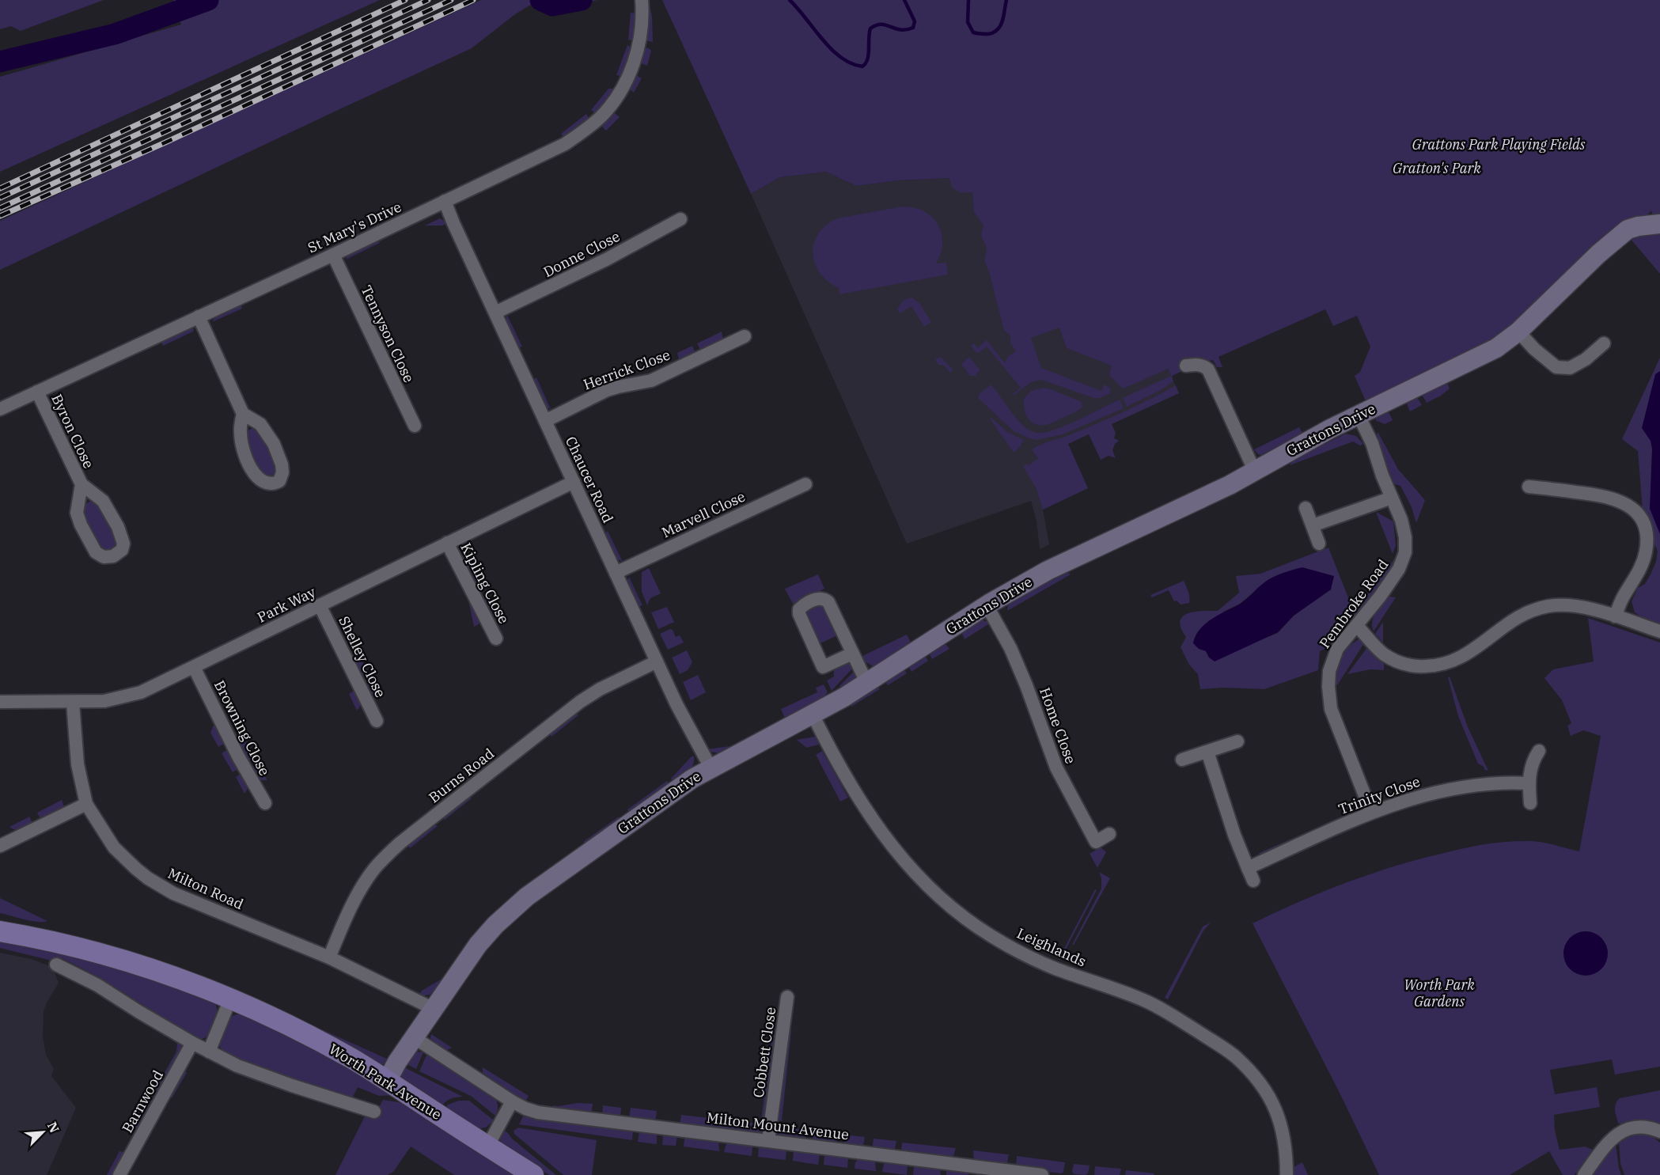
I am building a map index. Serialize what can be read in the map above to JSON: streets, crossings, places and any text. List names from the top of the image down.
{
  "streets": {
    "main road": ["Worth Park Avenue"],
    "street": [
      "St Mary's Drive",
      "Donne Close",
      "Tennyson Close",
      "Herrick Close",
      "Grattons Drive",
      "Byron Close",
      "Chaucer Road",
      "Marvell Close",
      "Kipling Close",
      "Pembroke Road",
      "Park Way",
      "Shelley Close",
      "Home Close",
      "Browning Close",
      "Burns Road",
      "Trinity Close",
      "Milton Road",
      "Leighlands",
      "Cobbett Close",
      "Barnwood",
      "Milton Mount Avenue"
    ]
  },
  "crossings": [
    ["St Mary's Drive", "Tennyson Close"],
    ["St Mary's Drive", "Byron Close"],
    ["St Mary's Drive", "Chaucer Road"],
    ["Donne Close", "Chaucer Road"],
    ["Herrick Close", "Chaucer Road"],
    ["Grattons Drive", "Chaucer Road"],
    ["Grattons Drive", "Pembroke Road"],
    ["Grattons Drive", "Home Close"],
    ["Grattons Drive", "Milton Road"],
    ["Grattons Drive", "Leighlands"],
    ["Grattons Drive", "Worth Park Avenue"],
    ["Grattons Drive", "Milton Mount Avenue"],
    ["Chaucer Road", "Marvell Close"],
    ["Chaucer Road", "Park Way"],
    ["Chaucer Road", "Burns Road"],
    ["Kipling Close", "Park Way"],
    ["Pembroke Road", "Trinity Close"],
    ["Park Way", "Shelley Close"],
    ["Park Way", "Browning Close"],
    ["Park Way", "Milton Road"],
    ["Burns Road", "Milton Road"],
    ["Cobbett Close", "Milton Mount Avenue"]
  ],
  "parks": ["Grattons Park Playing Fields", "Gratton's Park", "Worth Park Gardens"],
  "north": "top right"
}
